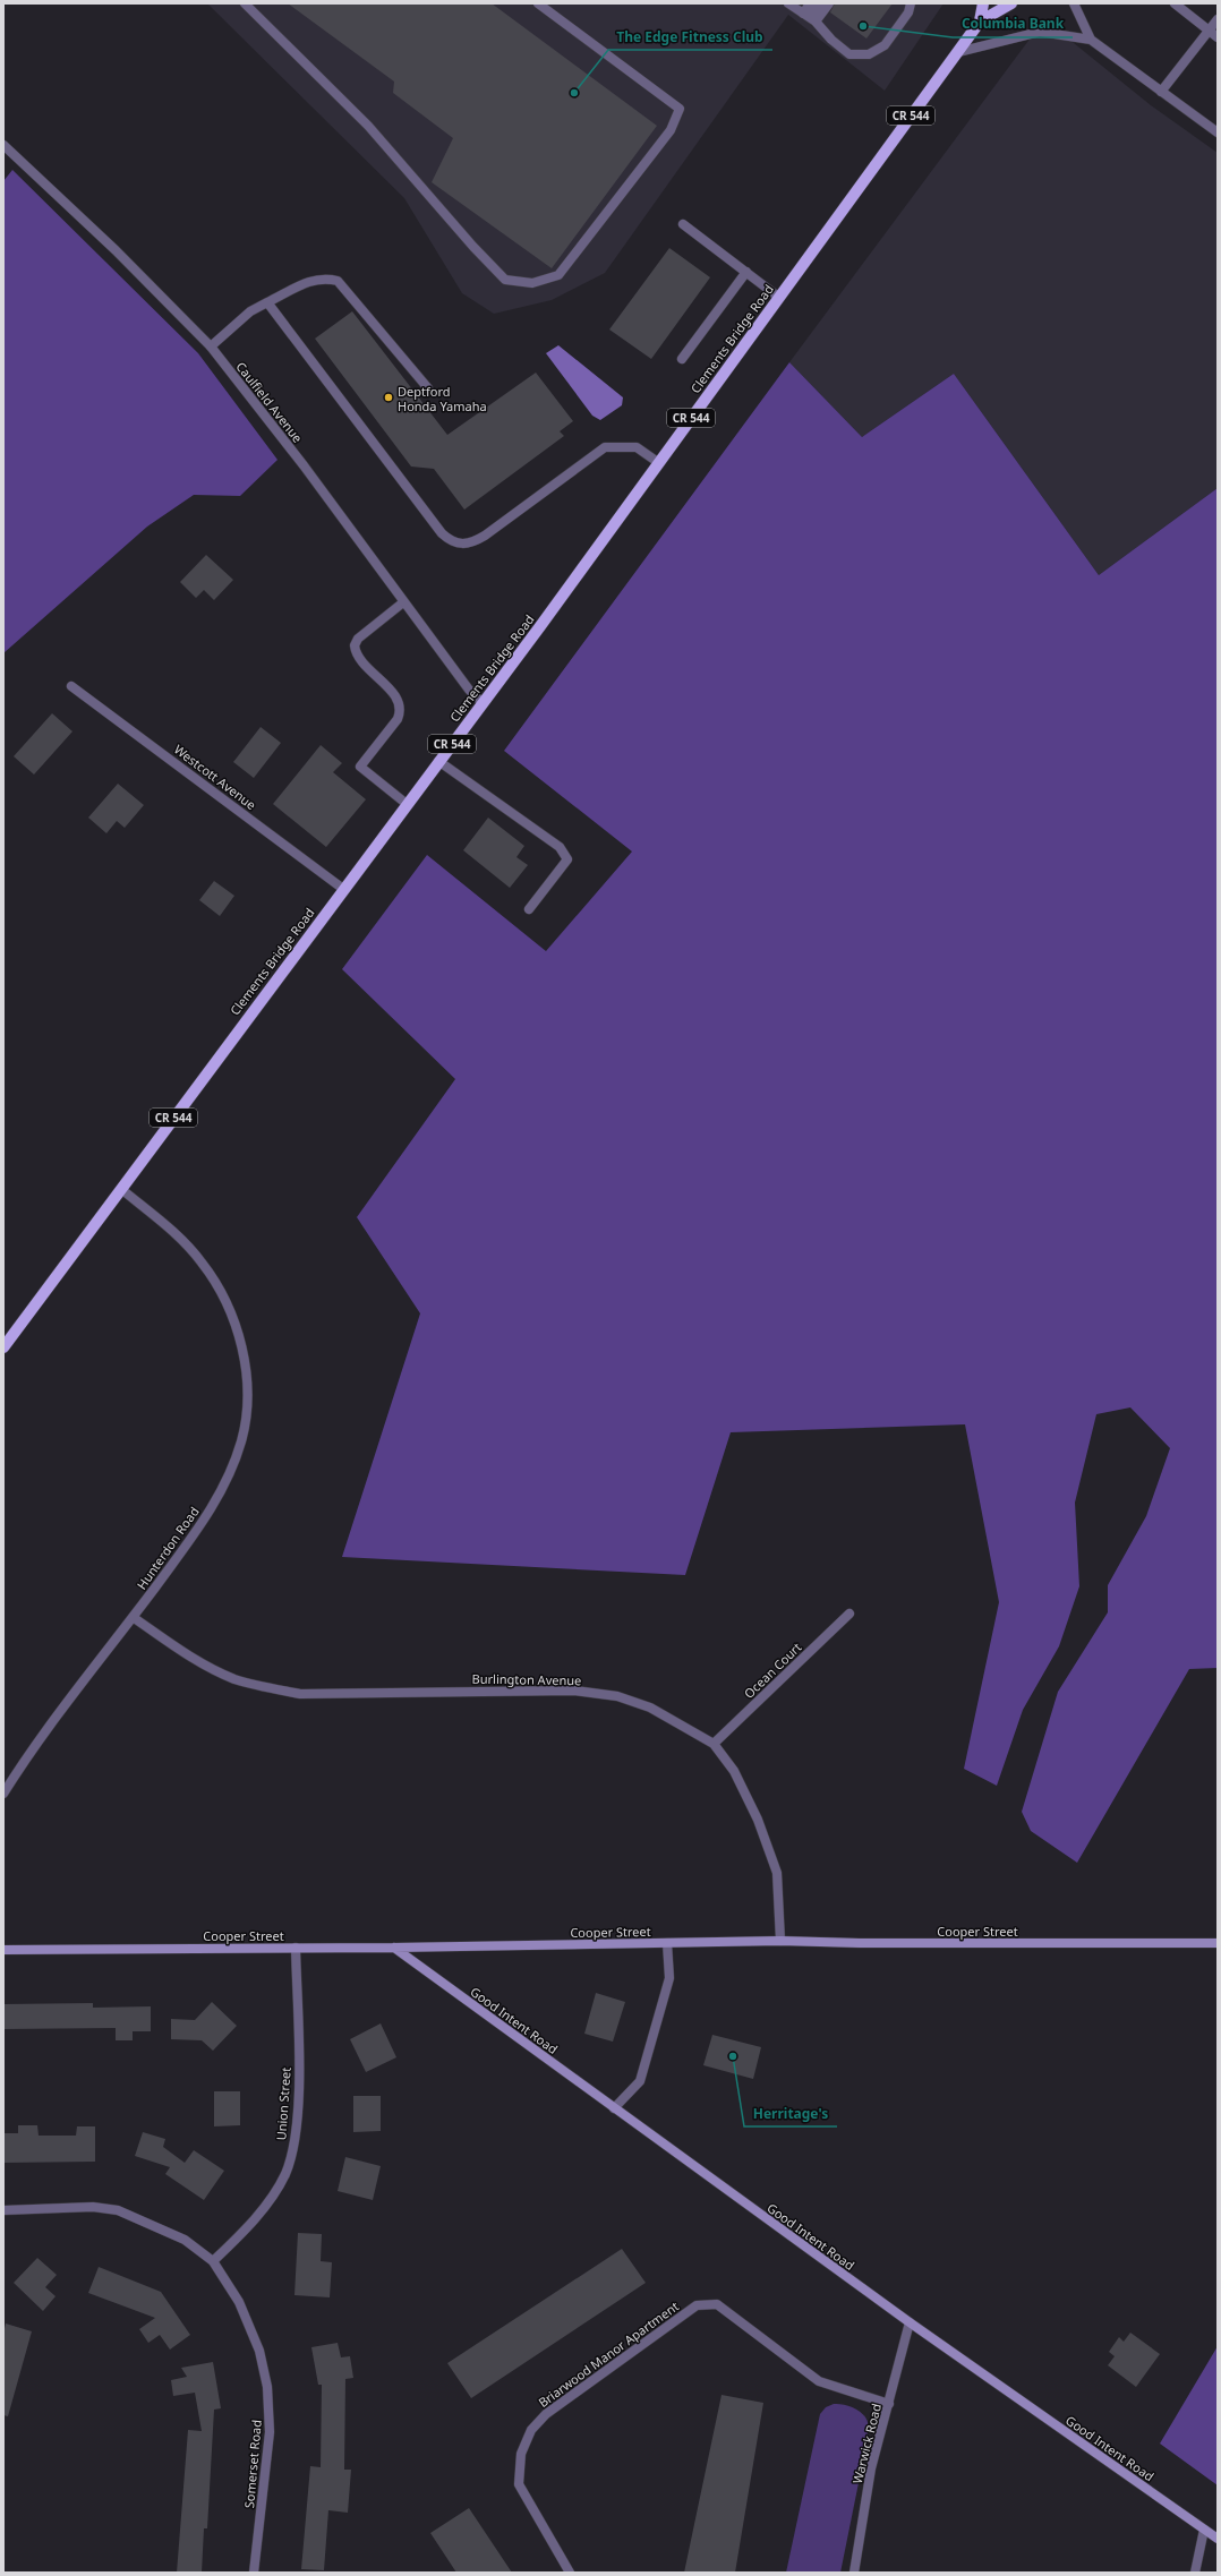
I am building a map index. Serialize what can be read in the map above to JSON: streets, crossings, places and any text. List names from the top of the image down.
{
  "streets": {
    "main road": [
      "CR 544",
      "Clements Bridge Road",
      "Cooper Street",
      "Good Intent Road"
    ],
    "street": [
      "Caulfield Avenue",
      "Westcott Avenue",
      "Hunterdon Road",
      "Ocean Court",
      "Burlington Avenue",
      "Union Street",
      "Briarwood Manor Apartment",
      "Warwick Road",
      "Somerset Road"
    ]
  },
  "crossings": [
    ["Clements Bridge Road", "Caulfield Avenue"],
    ["Clements Bridge Road", "Westcott Avenue"],
    ["Clements Bridge Road", "Hunterdon Road"],
    ["Hunterdon Road", "Burlington Avenue"],
    ["Ocean Court", "Burlington Avenue"],
    ["Burlington Avenue", "Cooper Street"],
    ["Cooper Street", "Good Intent Road"],
    ["Cooper Street", "Union Street"],
    ["Good Intent Road", "Warwick Road"],
    ["Union Street", "Somerset Road"],
    ["Briarwood Manor Apartment", "Warwick Road"]
  ],
  "places": [
    "Columbia Bank",
    "The Edge Fitness Club",
    "Deptford Honda Yamaha",
    "Herritage's"
  ]
}
